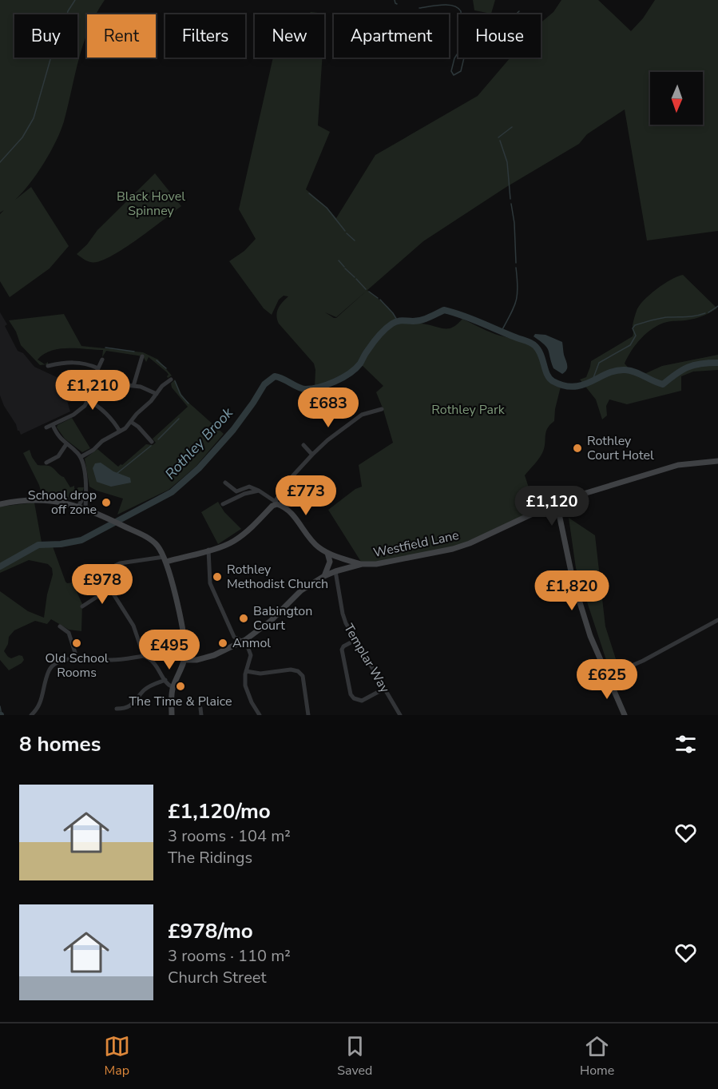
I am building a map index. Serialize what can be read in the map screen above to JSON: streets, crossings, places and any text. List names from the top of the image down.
{
  "streets": {
    "street": ["Westfield Lane", "Templar Way"]
  },
  "crossings": [
    ["Westfield Lane", "Templar Way"]
  ],
  "water": ["Rothley Brook"],
  "parks": ["Black Hovel Spinney", "Rothley Park"],
  "places": [
    "Rothley Court Hotel",
    "School drop off zone",
    "Rothley Methodist Church",
    "Babington Court",
    "Old School Rooms",
    "Anmol",
    "The Time & Plaice"
  ],
  "north": "bottom",
  "page": {
    "chip": [
      "Buy",
      "Rent",
      "Filters",
      "New",
      "Apartment",
      "House"
    ],
    "price": [
      "£1,210",
      "£683",
      "£773",
      "£1,120",
      "£978",
      "£1,820",
      "£495",
      "£625"
    ],
    "heading": "8 homes",
    "list": [
      {
        "name": "£1,120/mo",
        "note": "3 rooms · 104 m² · The Ridings"
      },
      {
        "name": "£978/mo",
        "note": "3 rooms · 110 m² · Church Street"
      }
    ],
    "tabs": ["Map", "Saved", "Home"]
  }
}
